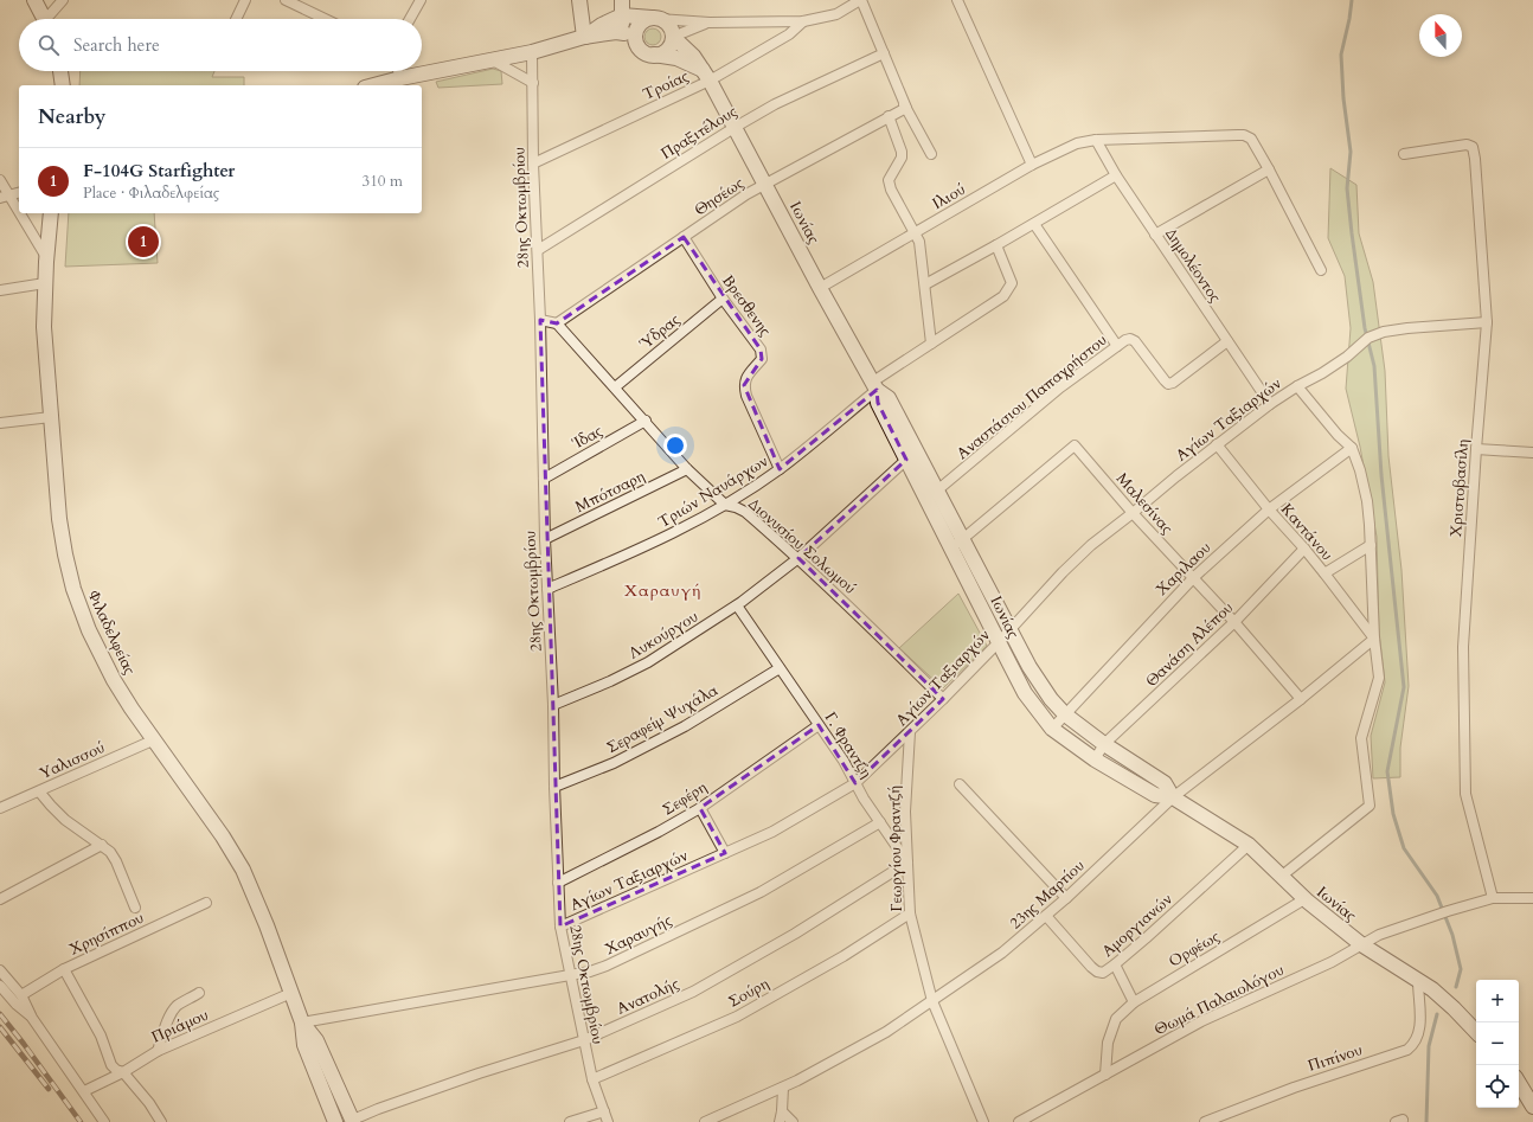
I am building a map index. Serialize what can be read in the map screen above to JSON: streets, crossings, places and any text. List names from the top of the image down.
{
  "streets": {
    "main road": ["Ιωνίας", "Φιλαδελφείας"],
    "street": [
      "Τροίας",
      "Πραξιτέλους",
      "Θησέως",
      "Ιλιού",
      "28ης Οκτωμβρίου",
      "Δημολέοντος",
      "Βρεσθενης",
      "Ύδρας",
      "Αναστάσιου Παπαχρήστου",
      "Αγίων Ταξιαρχών",
      "Ίδας",
      "Χριστοβασίλη",
      "Μπότσαρη",
      "Τριών Ναυάρχων",
      "Μαλεσίνας",
      "Καντάνου",
      "Διονυσίου Σολωμού",
      "Χαριλαου",
      "Λυκούργου",
      "Θανάση Αλέπου",
      "Σεραφείμ Ψυχάλα",
      "Γ. Φραντζη",
      "Υαλισσού",
      "Σεφέρη",
      "Γεωργίου Φραντζή",
      "23ης Μαρτίου",
      "Αμοργιανών",
      "Χρησίππου",
      "Χαραυγής",
      "Ορφέως",
      "Σούρη",
      "Ανατολής",
      "Θωμά Παλαιολόγου",
      "Πριάμου",
      "Πιπίνου"
    ]
  },
  "crossings": [
    ["Τροίας", "28ης Οκτωμβρίου"],
    ["Τροίας", "Ιωνίας"],
    ["Πραξιτέλους", "28ης Οκτωμβρίου"],
    ["Πραξιτέλους", "Ιωνίας"],
    ["Θησέως", "Ιωνίας"],
    ["Θησέως", "Βρεσθενης"],
    ["Θησέως", "Διονυσίου Σολωμού"],
    ["Ιλιού", "Ιωνίας"],
    ["Ιλιού", "Δημολέοντος"],
    ["28ης Οκτωμβρίου", "Αγίων Ταξιαρχών"],
    ["28ης Οκτωμβρίου", "Ίδας"],
    ["28ης Οκτωμβρίου", "Μπότσαρη"],
    ["28ης Οκτωμβρίου", "Τριών Ναυάρχων"],
    ["28ης Οκτωμβρίου", "Λυκούργου"],
    ["28ης Οκτωμβρίου", "Σεραφείμ Ψυχάλα"],
    ["28ης Οκτωμβρίου", "Σεφέρη"],
    ["28ης Οκτωμβρίου", "Χαραυγής"],
    ["28ης Οκτωμβρίου", "Σούρη"],
    ["28ης Οκτωμβρίου", "Ανατολής"],
    ["Ιωνίας", "Αναστάσιου Παπαχρήστου"],
    ["Ιωνίας", "Αγίων Ταξιαρχών"],
    ["Ιωνίας", "Τριών Ναυάρχων"],
    ["Ιωνίας", "Μαλεσίνας"],
    ["Ιωνίας", "Χαριλαου"],
    ["Ιωνίας", "Λυκούργου"],
    ["Ιωνίας", "Θανάση Αλέπου"],
    ["Ιωνίας", "23ης Μαρτίου"],
    ["Ιωνίας", "Αμοργιανών"],
    ["Ιωνίας", "Ορφέως"],
    ["Ιωνίας", "Θωμά Παλαιολόγου"],
    ["Ιωνίας", "Πιπίνου"],
    ["Δημολέοντος", "Αναστάσιου Παπαχρήστου"],
    ["Δημολέοντος", "Αγίων Ταξιαρχών"],
    ["Βρεσθενης", "Ύδρας"],
    ["Βρεσθενης", "Τριών Ναυάρχων"],
    ["Ύδρας", "Διονυσίου Σολωμού"],
    ["Αγίων Ταξιαρχών", "Χριστοβασίλη"],
    ["Αγίων Ταξιαρχών", "Μαλεσίνας"],
    ["Αγίων Ταξιαρχών", "Καντάνου"],
    ["Αγίων Ταξιαρχών", "Διονυσίου Σολωμού"],
    ["Αγίων Ταξιαρχών", "Γ. Φραντζη"],
    ["Αγίων Ταξιαρχών", "Γεωργίου Φραντζή"],
    ["Ίδας", "Διονυσίου Σολωμού"],
    ["Χριστοβασίλη", "Θωμά Παλαιολόγου"],
    ["Μπότσαρη", "Διονυσίου Σολωμού"],
    ["Τριών Ναυάρχων", "Διονυσίου Σολωμού"],
    ["Μαλεσίνας", "Χαριλαου"],
    ["Μαλεσίνας", "Θανάση Αλέπου"],
    ["Μαλεσίνας", "23ης Μαρτίου"],
    ["Καντάνου", "Χαριλαου"],
    ["Καντάνου", "Θανάση Αλέπου"],
    ["Καντάνου", "23ης Μαρτίου"],
    ["Διονυσίου Σολωμού", "Λυκούργου"],
    ["Φιλαδελφείας", "Υαλισσού"],
    ["Φιλαδελφείας", "Χαραυγής"],
    ["Φιλαδελφείας", "Ανατολής"],
    ["Φιλαδελφείας", "Πριάμου"],
    ["Λυκούργου", "Γ. Φραντζη"],
    ["Σεραφείμ Ψυχάλα", "Γ. Φραντζη"],
    ["Γ. Φραντζη", "Σεφέρη"],
    ["Γ. Φραντζη", "Γεωργίου Φραντζή"],
    ["Γ. Φραντζη", "Χαραυγής"],
    ["Γ. Φραντζη", "Ανατολής"],
    ["Γεωργίου Φραντζή", "23ης Μαρτίου"],
    ["Γεωργίου Φραντζή", "Σούρη"],
    ["Γεωργίου Φραντζή", "Ανατολής"],
    ["23ης Μαρτίου", "Αμοργιανών"],
    ["Ορφέως", "Θωμά Παλαιολόγου"]
  ],
  "districts": ["Χαραυγή"],
  "north": "top",
  "page": {
    "search": "Search here",
    "heading": "Nearby",
    "list": [
      {
        "mark": "1",
        "name": "F-104G Starfighter",
        "note": "Place · Φιλαδελφείας",
        "value": "310 m"
      }
    ],
    "pins": "1",
    "map_buttons": ["+", "−"]
  }
}
